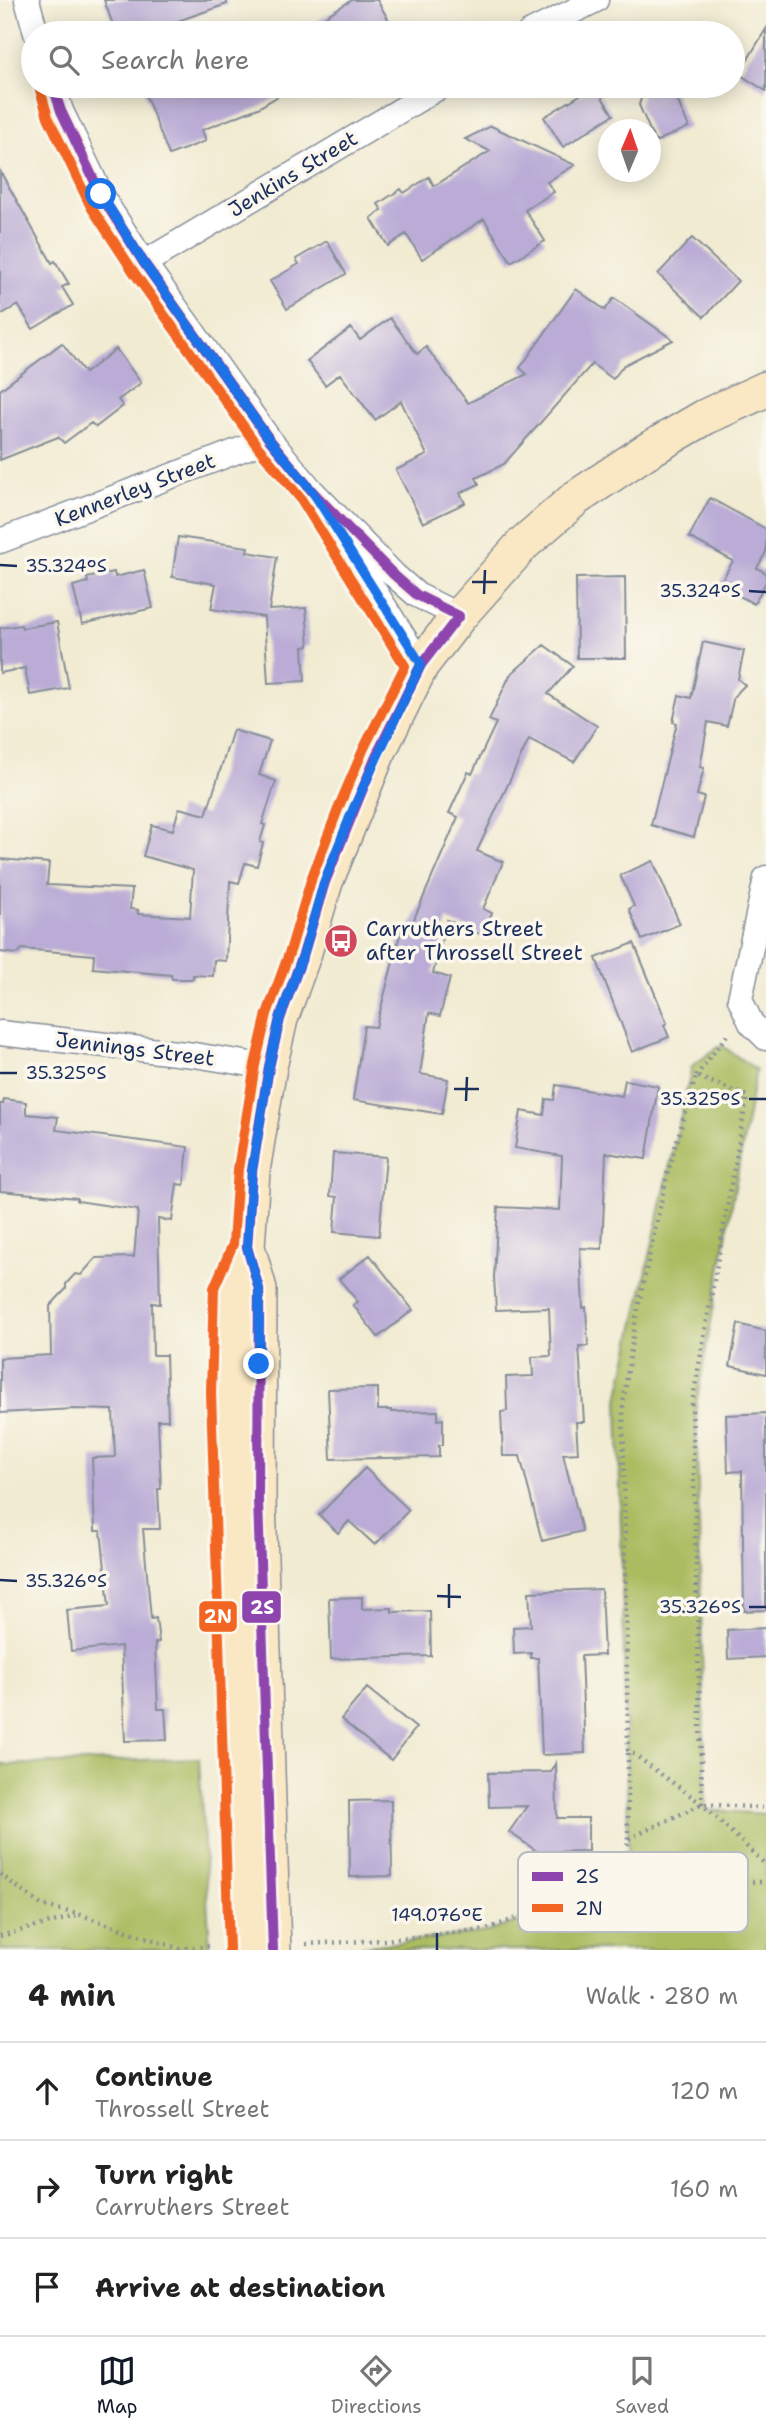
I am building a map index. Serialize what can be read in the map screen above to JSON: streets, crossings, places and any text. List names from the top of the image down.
{
  "streets": {
    "street": ["Jenkins Street", "Kennerley Street", "Jennings Street"]
  },
  "places": {
    "bus stop": ["Carruthers Street after Throssell Street"]
  },
  "lines": ["transit line 2S", "transit line 2N"],
  "legend": ["2S", "2N"],
  "north": "top",
  "page": {
    "search": "Search here",
    "heading": ["4 min", "Walk · 280 m"],
    "list": [
      ["Continue", "Throssell Street", "120 m"],
      ["Turn right", "Carruthers Street", "160 m"],
      "Arrive at destination"
    ],
    "nav": ["Map", "Directions", "Saved"]
  },
  "coordinates": [
    "35.324°S",
    "35.325°S",
    "35.326°S",
    "149.076°E"
  ]
}
